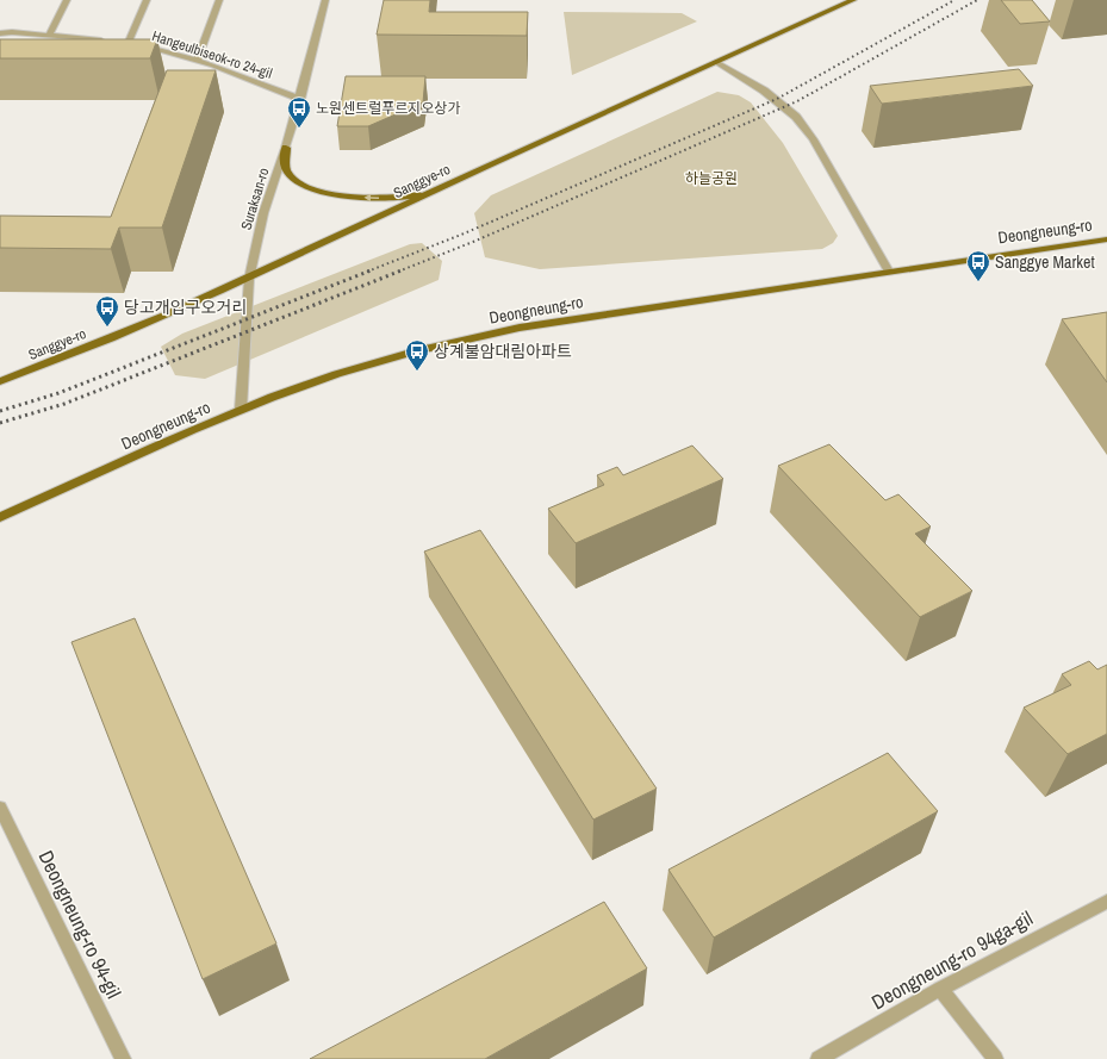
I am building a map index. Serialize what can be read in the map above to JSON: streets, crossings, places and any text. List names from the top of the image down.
{
  "streets": {
    "main road": ["Sanggye-ro", "Deongneung-ro"],
    "street": [
      "Hangeulbiseok-ro 24-gil",
      "Suraksan-ro",
      "Deongneung-ro 94-gil",
      "Deongneung-ro 94ga-gil"
    ]
  },
  "crossings": [
    ["Hangeulbiseok-ro 24-gil", "Suraksan-ro"],
    ["Sanggye-ro", "Suraksan-ro"],
    ["Suraksan-ro", "Deongneung-ro"]
  ],
  "parks": ["하늘공원"],
  "places": {
    "bus stop": [
      "노원센트럴푸르지오상가",
      "Sanggye Market",
      "당고개입구오거리",
      "상계불암대림아파트"
    ]
  }
}
